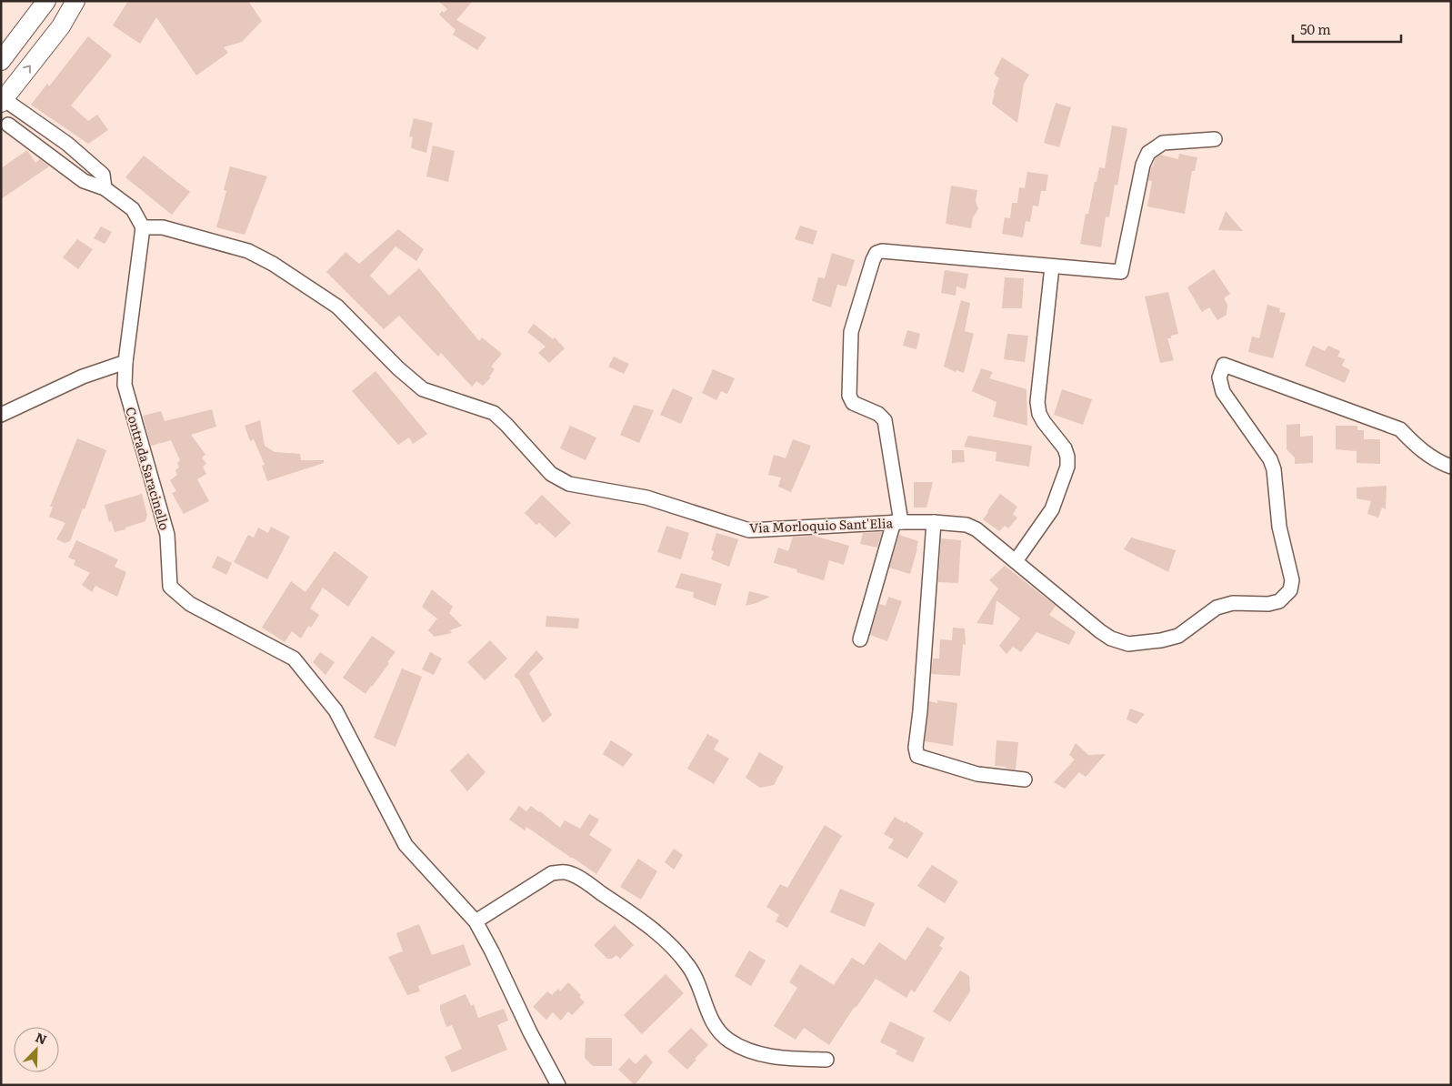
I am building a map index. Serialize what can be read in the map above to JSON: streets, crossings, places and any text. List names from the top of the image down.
{
  "streets": {
    "street": ["Contrada Saracinello", "Via Morloquio Sant'Elia"]
  },
  "crossings": [
    ["Contrada Saracinello", "Via Morloquio Sant'Elia"]
  ],
  "scale_bar": "50 m",
  "north": "top right"
}
